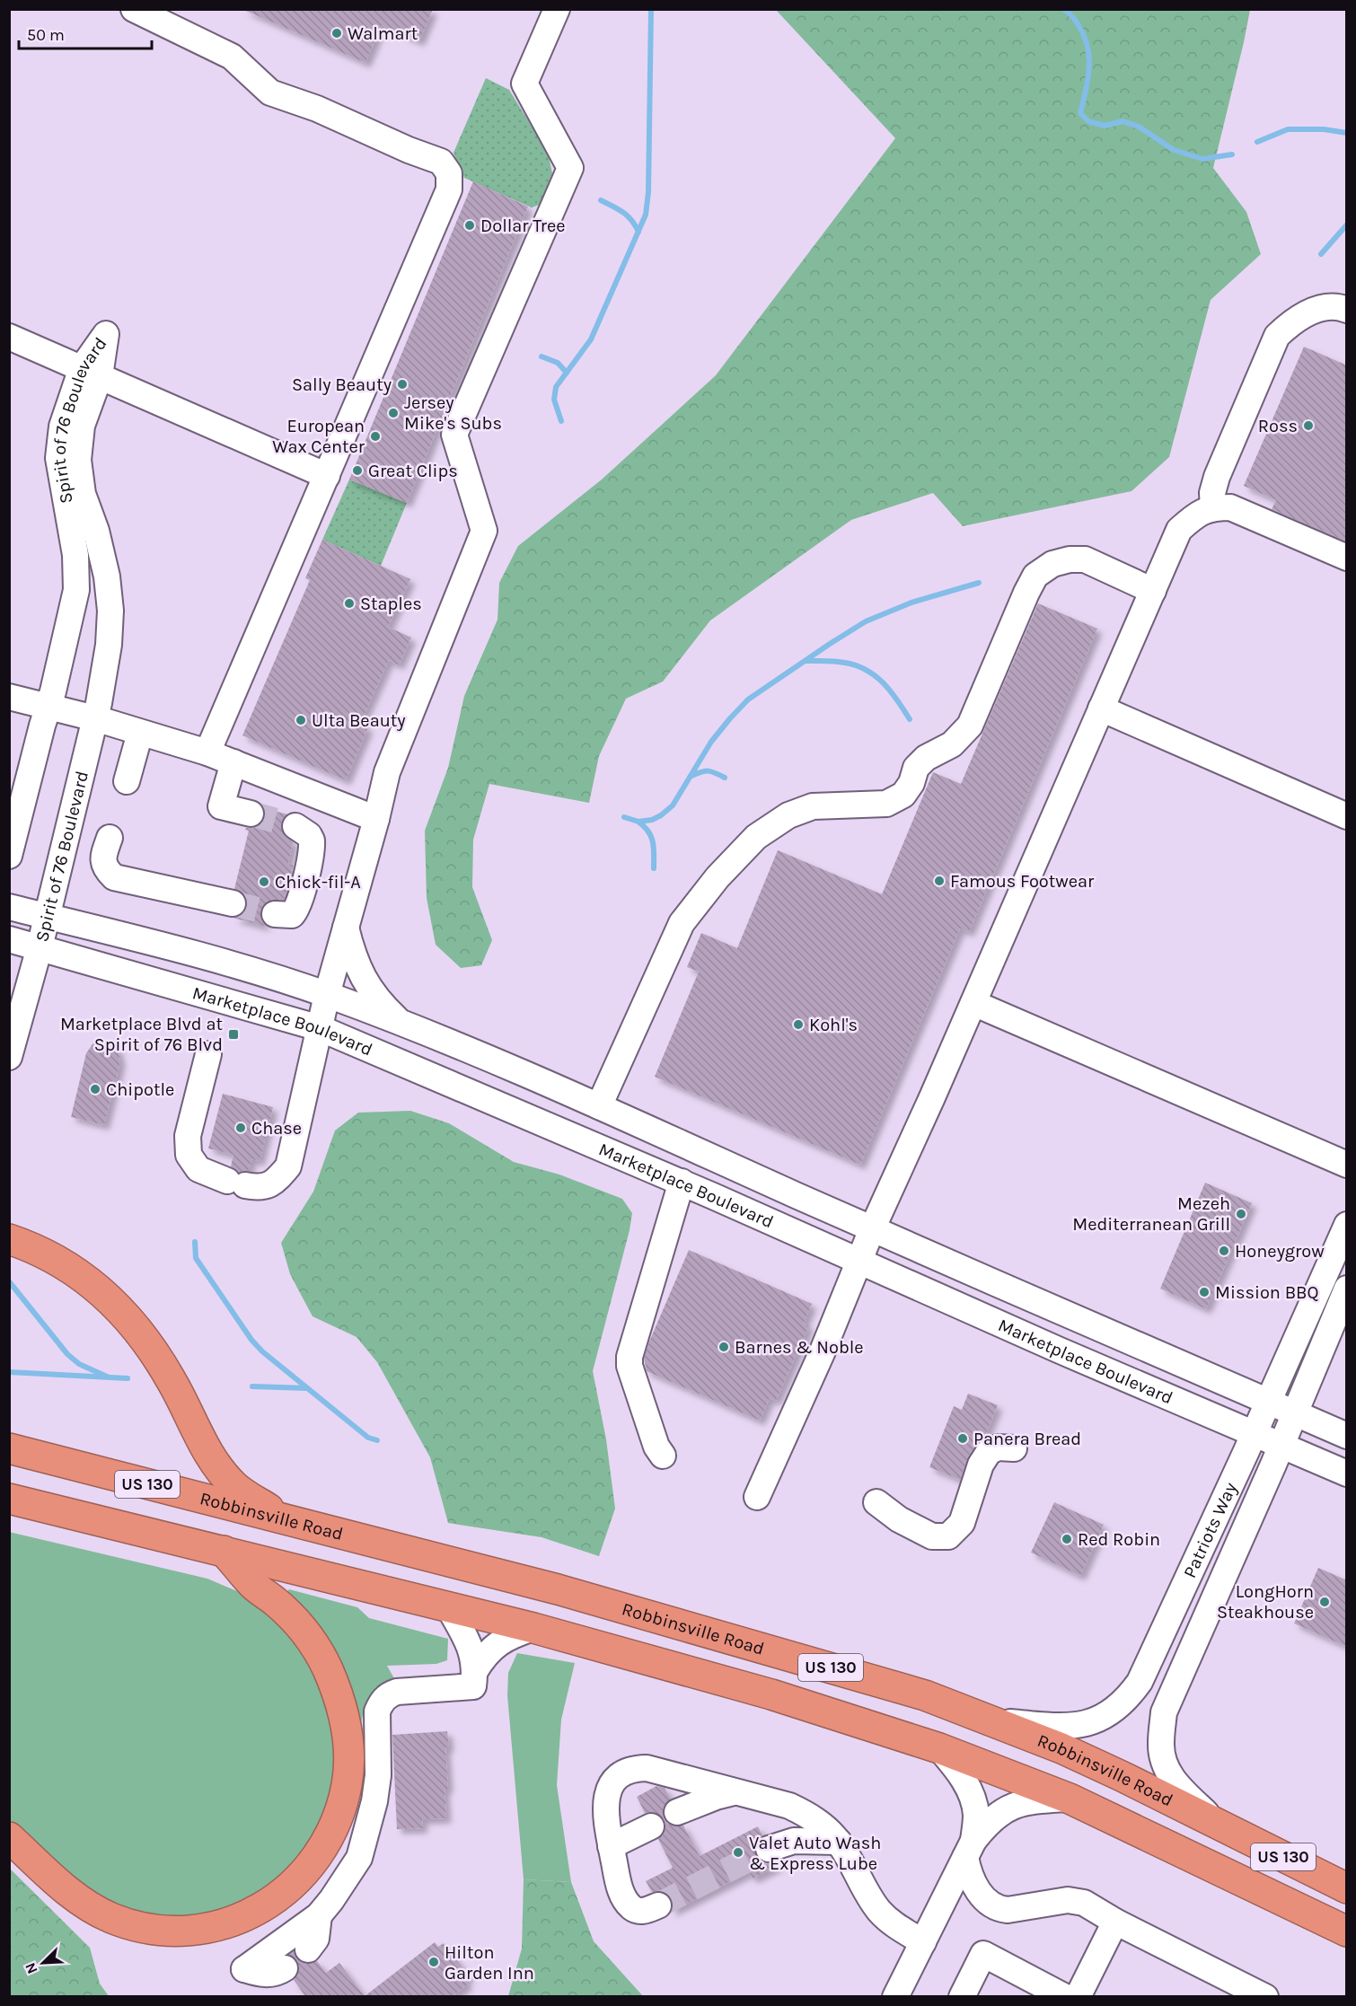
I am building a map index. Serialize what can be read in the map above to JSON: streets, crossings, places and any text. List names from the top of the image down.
{
  "streets": {
    "highway": ["US 130", "Robbinsville Road"],
    "street": ["Spirit of 76 Boulevard", "Marketplace Boulevard", "Patriots Way"]
  },
  "crossings": [
    ["Spirit of 76 Boulevard", "Marketplace Boulevard"],
    ["Marketplace Boulevard", "Patriots Way"],
    ["Robbinsville Road", "Patriots Way"]
  ],
  "places": {
    "other": [
      "Walmart",
      "Dollar Tree",
      "Sally Beauty",
      "Jersey Mike's Subs",
      "Ross",
      "European Wax Center",
      "Great Clips",
      "Staples",
      "Ulta Beauty",
      "Famous Footwear",
      "Chick-fil-A",
      "Kohl's",
      "Chipotle",
      "Chase",
      "Mezeh Mediterranean Grill",
      "Honeygrow",
      "Mission BBQ",
      "Barnes & Noble",
      "Panera Bread",
      "Red Robin",
      "LongHorn Steakhouse",
      "Valet Auto Wash & Express Lube",
      "Hilton Garden Inn"
    ],
    "transit": ["Marketplace Blvd at Spirit of 76 Blvd"]
  },
  "scale_bar": "50 m",
  "north": "bottom left"
}
